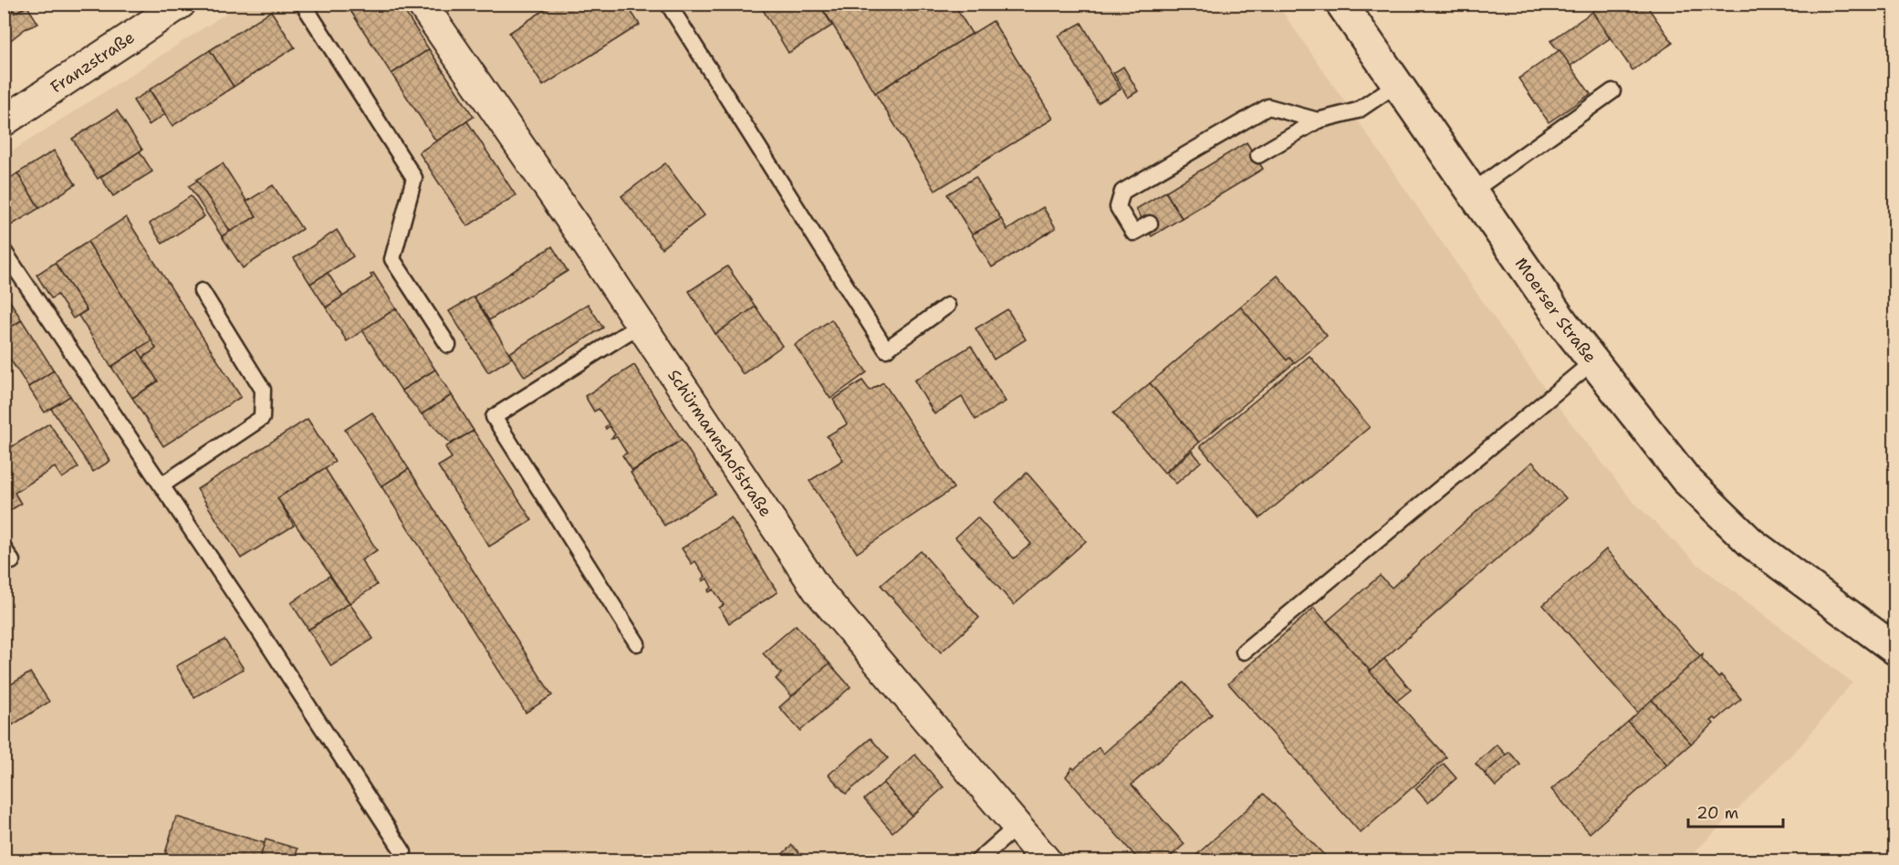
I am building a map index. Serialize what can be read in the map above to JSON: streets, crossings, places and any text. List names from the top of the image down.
{
  "streets": {
    "street": ["Franzstraße", "Moerser Straße", "Schürmannshofstraße"]
  },
  "scale_bar": "20 m"
}
